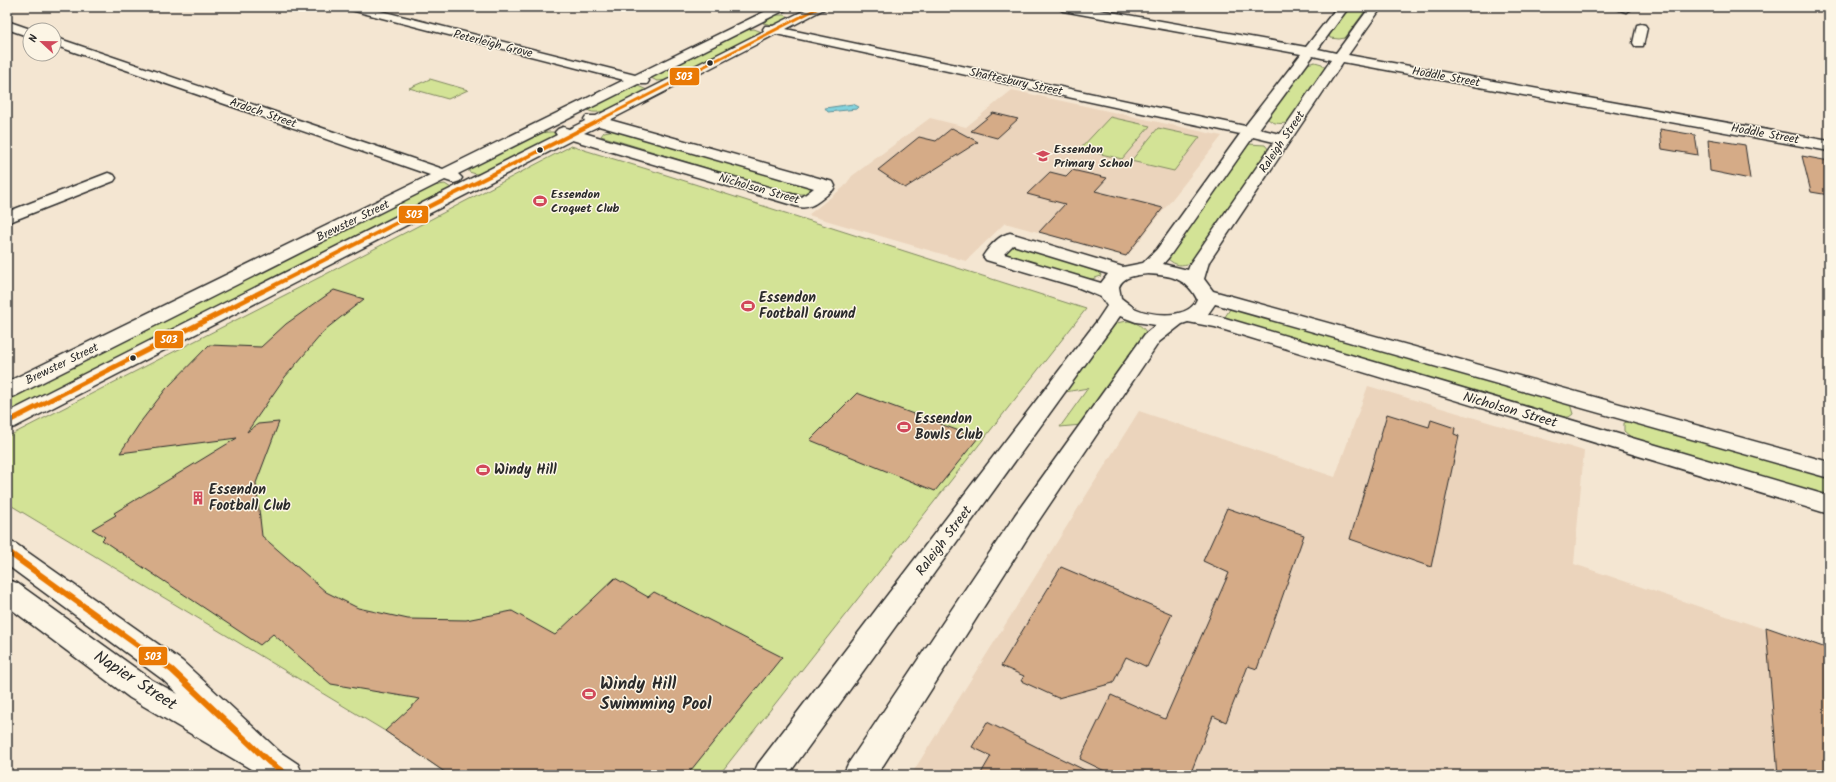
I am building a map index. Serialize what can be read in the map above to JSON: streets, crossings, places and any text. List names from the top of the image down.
{
  "streets": {
    "street": [
      "Peterleigh Grove",
      "Hoddle Street",
      "Shaftesbury Street",
      "Ardoch Street",
      "Raleigh Street",
      "Nicholson Street",
      "Brewster Street",
      "Napier Street"
    ]
  },
  "crossings": [
    ["Peterleigh Grove", "Brewster Street"],
    ["Hoddle Street", "Raleigh Street"],
    ["Shaftesbury Street", "Raleigh Street"],
    ["Shaftesbury Street", "Brewster Street"],
    ["Ardoch Street", "Brewster Street"],
    ["Raleigh Street", "Nicholson Street"],
    ["Nicholson Street", "Brewster Street"]
  ],
  "places": {
    "school or university": ["Essendon Primary School"],
    "sports": [
      "Essendon Croquet Club",
      "Essendon Football Ground",
      "Essendon Bowls Club",
      "Windy Hill",
      "Windy Hill Swimming Pool"
    ],
    "building": ["Essendon Football Club"]
  },
  "lines": ["transit line 503"],
  "north": "left"
}
